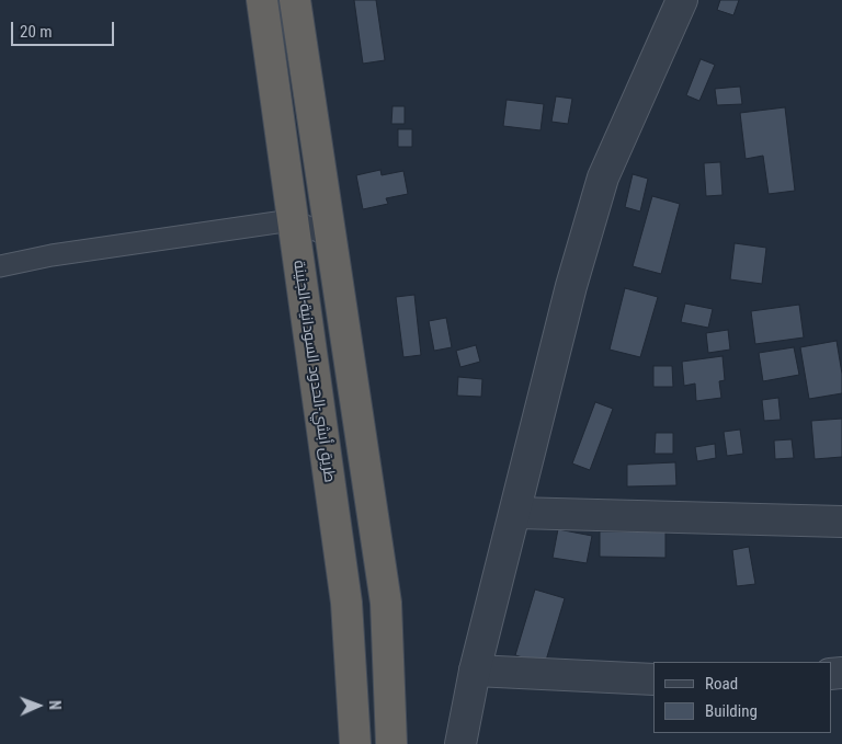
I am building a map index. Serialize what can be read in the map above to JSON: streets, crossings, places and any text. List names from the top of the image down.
{
  "streets": {
    "highway": ["طريق أبشي-الحدود السودانية-الجنينة"]
  },
  "legend": ["Road", "Building"],
  "scale_bar": "20 m",
  "north": "right"
}
